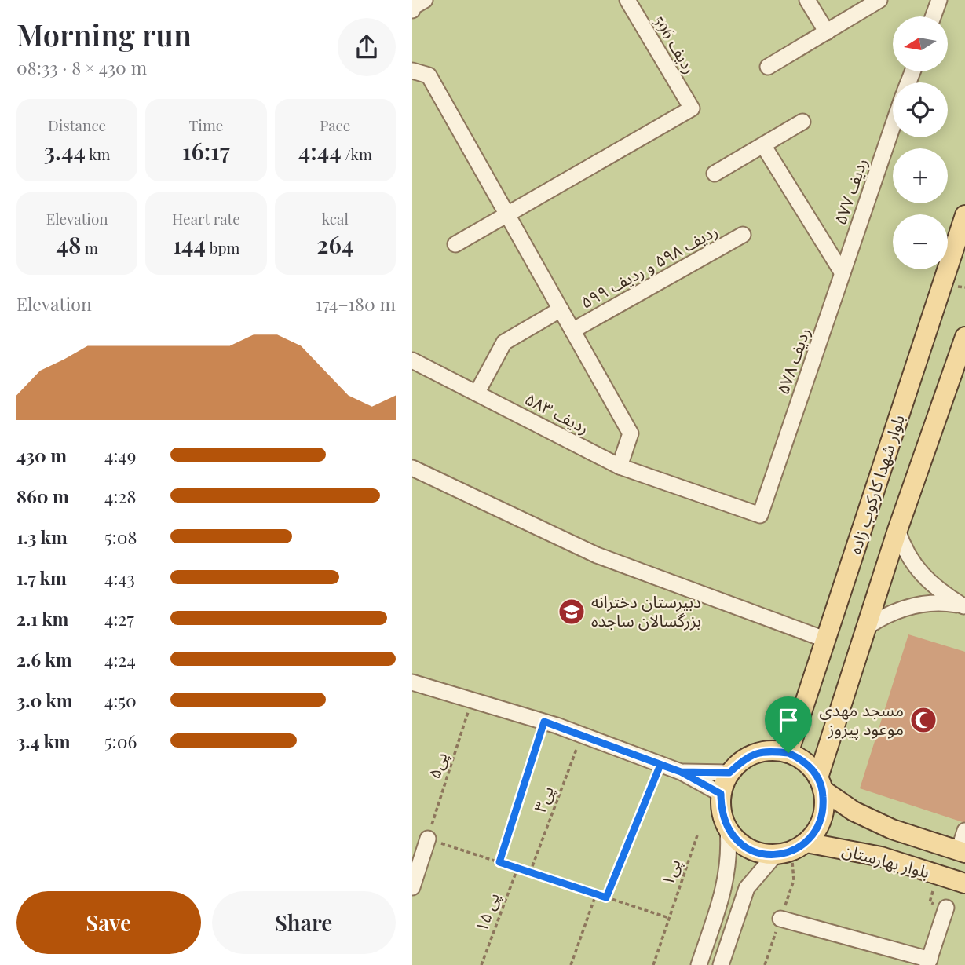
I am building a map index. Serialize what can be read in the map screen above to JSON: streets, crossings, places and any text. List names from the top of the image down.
{
  "streets": {
    "main road": ["بلوار شهدا کارکوب زاده", "بلوار بهارستان"],
    "street": [
      "ردیف 596",
      "ردیف ۵۷۷",
      "ردیف ۵۹۸ و ردیف ۵۹۹",
      "ردیف ۵۷۸",
      "ردیف ۵۸۳"
    ],
    "path": [
      "پی۵",
      "پی۳",
      "پی۱",
      "پی ۱۵"
    ]
  },
  "crossings": [
    ["ردیف ۵۷۷", "ردیف ۵۷۸"],
    ["ردیف ۵۷۸", "ردیف ۵۸۳"],
    ["بلوار شهدا کارکوب زاده", "بلوار بهارستان"]
  ],
  "places": {
    "school or university": ["دبیرستان دخترانه بزرگسالان ساجده"],
    "mosque": ["مسجد مهدی موعود پیروز"]
  },
  "north": "left",
  "page": {
    "heading": ["Morning run", "08:33 · 8 × 430 m"],
    "map_buttons": ["+", "−"],
    "stats": [
      ["Distance", "3.44 km"],
      ["Time", "16:17"],
      ["Pace", "4:44 /km"],
      ["Elevation", "48 m"],
      ["Heart rate", "144 bpm"],
      ["kcal", "264"]
    ],
    "chart": ["Elevation", "174–180 m"],
    "list": [
      {
        "name": "430 m",
        "note": "4:49"
      },
      {
        "name": "860 m",
        "note": "4:28"
      },
      {
        "name": "1.3 km",
        "note": "5:08"
      },
      {
        "name": "1.7 km",
        "note": "4:43"
      },
      {
        "name": "2.1 km",
        "note": "4:27"
      },
      {
        "name": "2.6 km",
        "note": "4:24"
      },
      {
        "name": "3.0 km",
        "note": "4:50"
      },
      {
        "name": "3.4 km",
        "note": "5:06"
      }
    ],
    "buttons": ["Save", "Share"]
  }
}
